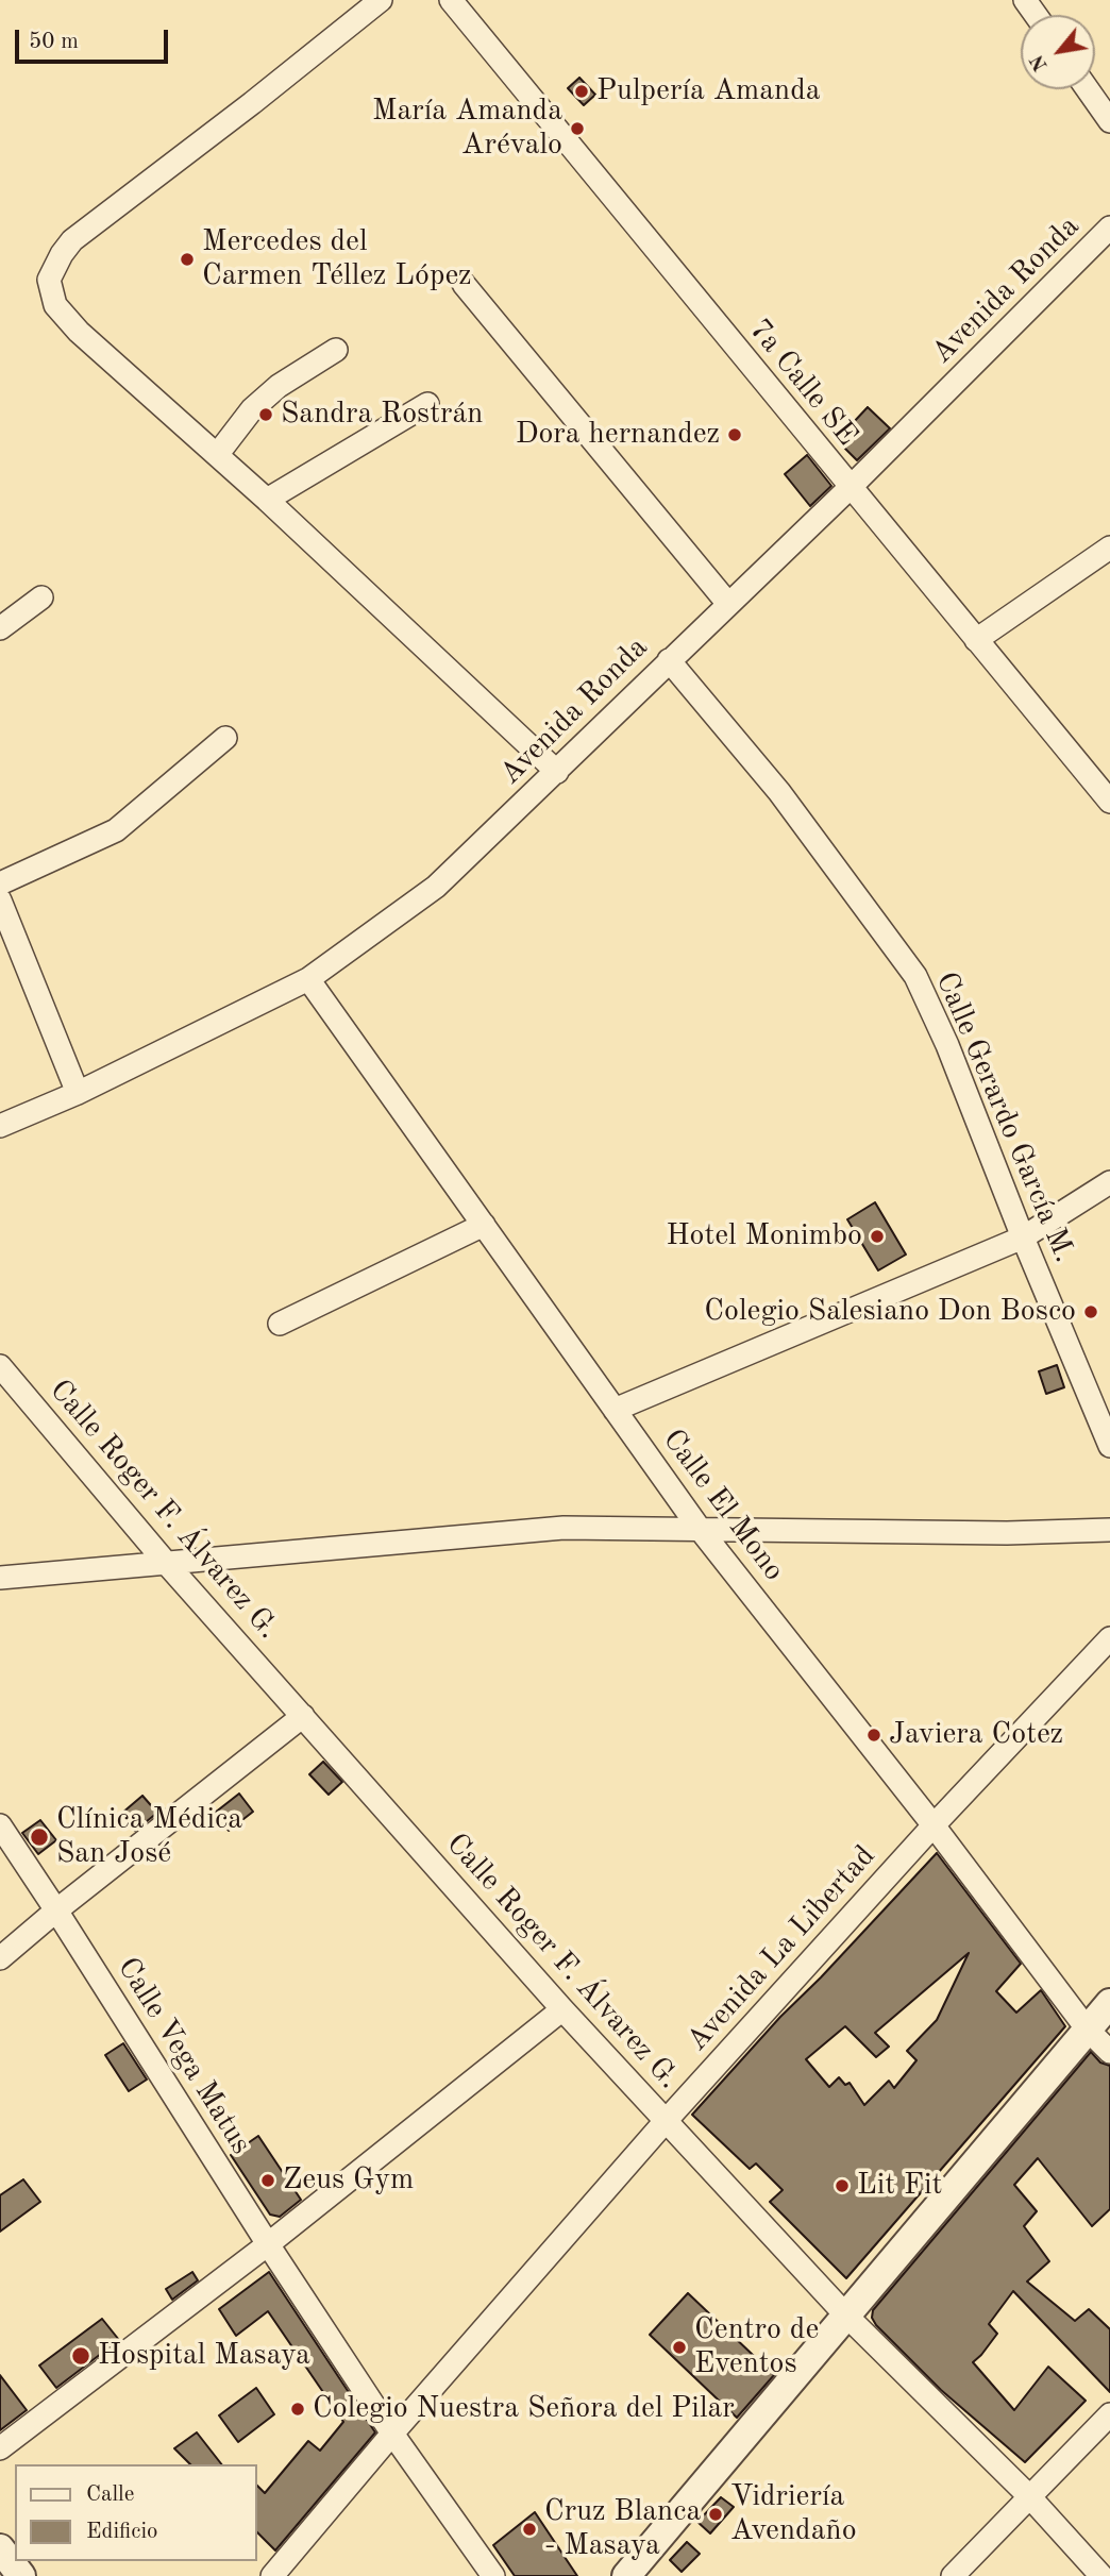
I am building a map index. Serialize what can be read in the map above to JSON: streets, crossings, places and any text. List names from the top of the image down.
{
  "streets": {
    "street": [
      "Avenida Ronda",
      "7a Calle SE",
      "Calle Gerardo García M.",
      "Calle El Mono",
      "Calle Roger F. Álvarez G.",
      "Avenida La Libertad",
      "Calle Vega Matus"
    ]
  },
  "crossings": [
    ["Avenida Ronda", "7a Calle SE"],
    ["Avenida Ronda", "Calle Gerardo García M."],
    ["Avenida Ronda", "Calle El Mono"],
    ["Calle El Mono", "Avenida La Libertad"],
    ["Calle Roger F. Álvarez G.", "Avenida La Libertad"],
    ["Avenida La Libertad", "Calle Vega Matus"]
  ],
  "places": [
    "Pulpería Amanda",
    "María Amanda Arévalo",
    "Mercedes del Carmen Téllez López",
    "Sandra Rostrán",
    "Dora hernandez",
    "Hotel Monimbo",
    "Colegio Salesiano Don Bosco",
    "Javiera Cotez",
    "Clínica Médica San José",
    "Zeus Gym",
    "Lit Fit",
    "Centro de Eventos",
    "Hospital Masaya",
    "Colegio Nuestra Señora del Pilar",
    "Vidriería Avendaño",
    "Cruz Blanca - Masaya"
  ],
  "legend": ["Calle", "Edificio"],
  "scale_bar": "50 m",
  "north": "bottom left"
}
